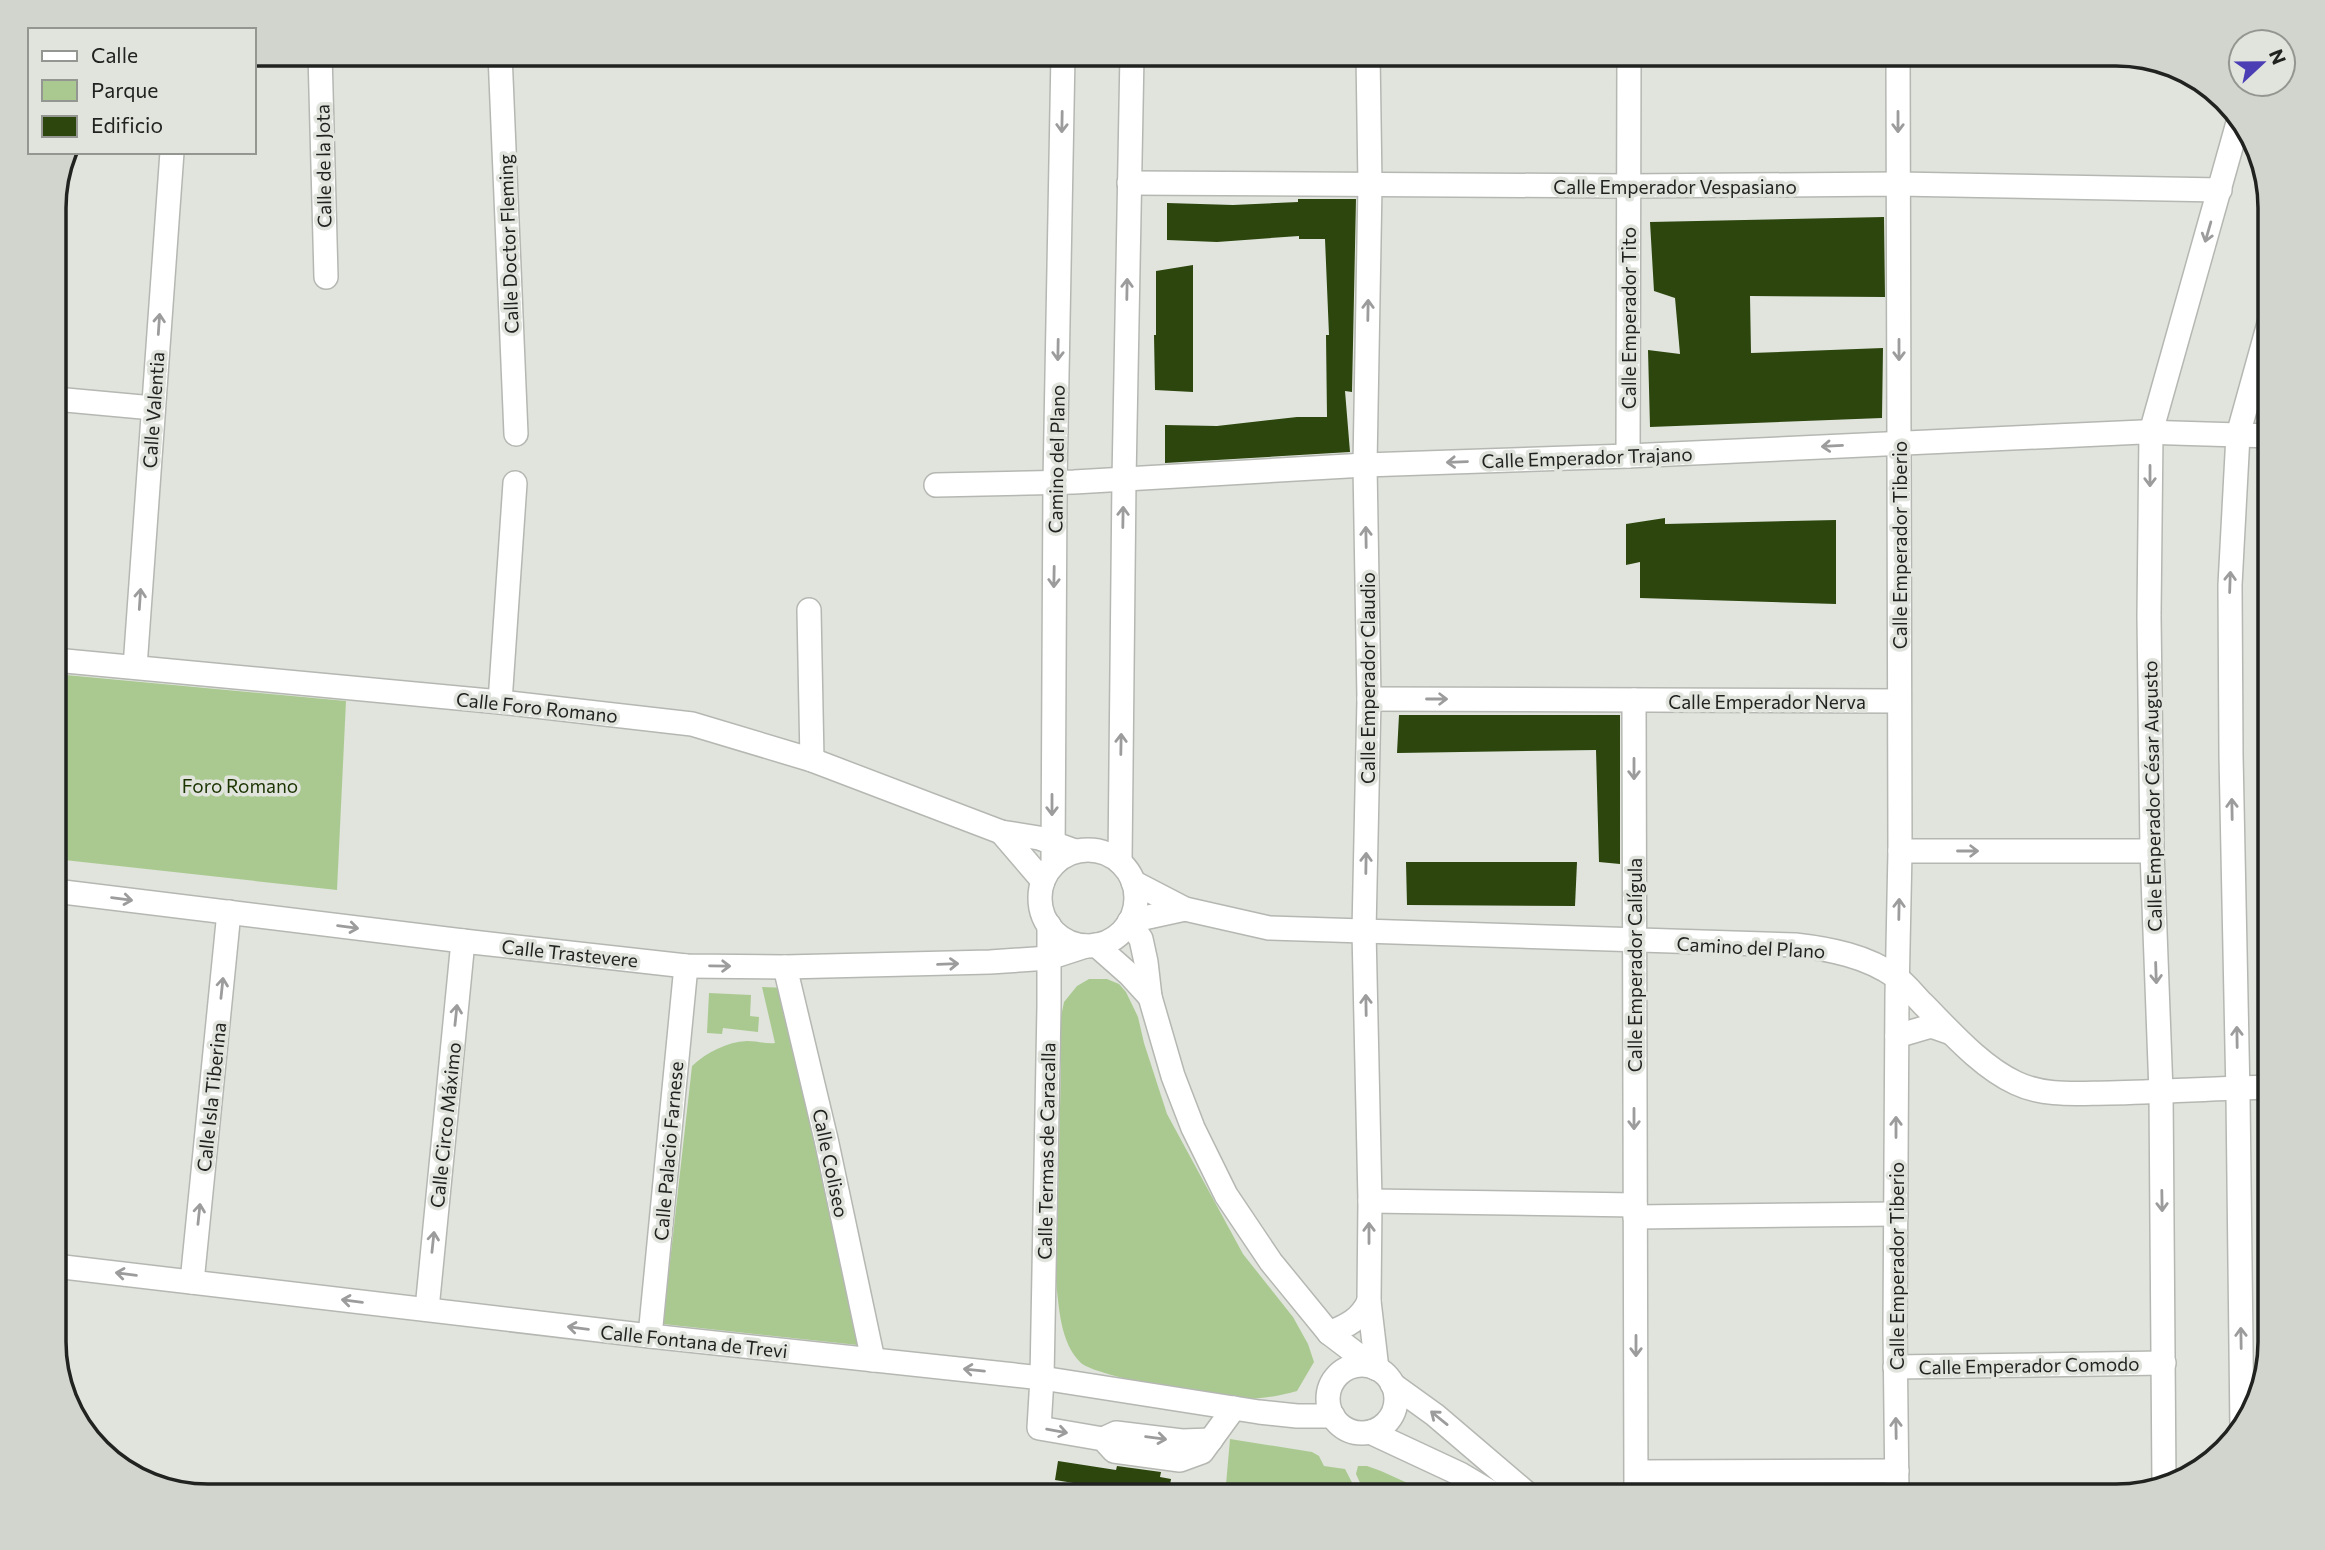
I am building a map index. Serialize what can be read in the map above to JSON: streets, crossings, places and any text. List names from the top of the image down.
{
  "streets": {
    "street": [
      "Calle de la Jota",
      "Calle Emperador Vespasiano",
      "Calle Doctor Fleming",
      "Calle Emperador Tito",
      "Calle Valentia",
      "Calle Emperador Trajano",
      "Camino del Plano",
      "Calle Emperador Tiberio",
      "Calle Emperador Claudio",
      "Calle Emperador Nerva",
      "Calle Foro Romano",
      "Calle Emperador César Augusto",
      "Calle Trastevere",
      "Calle Emperador Calígula",
      "Calle Isla Tiberina",
      "Calle Circo Máximo",
      "Calle Palacio Farnese",
      "Calle Termas de Caracalla",
      "Calle Coliseo",
      "Calle Fontana de Trevi",
      "Calle Emperador Comodo"
    ]
  },
  "crossings": [
    ["Calle Emperador Vespasiano", "Calle Emperador Tito"],
    ["Calle Emperador Vespasiano", "Calle Emperador Tiberio"],
    ["Calle Emperador Vespasiano", "Calle Emperador Claudio"],
    ["Calle Emperador Vespasiano", "Calle Emperador César Augusto"],
    ["Calle Emperador Tito", "Calle Emperador Trajano"],
    ["Calle Valentia", "Calle Foro Romano"],
    ["Calle Emperador Trajano", "Camino del Plano"],
    ["Calle Emperador Trajano", "Calle Emperador Tiberio"],
    ["Calle Emperador Trajano", "Calle Emperador Claudio"],
    ["Calle Emperador Trajano", "Calle Emperador César Augusto"],
    ["Camino del Plano", "Calle Emperador Tiberio"],
    ["Camino del Plano", "Calle Emperador Claudio"],
    ["Camino del Plano", "Calle Foro Romano"],
    ["Camino del Plano", "Calle Emperador César Augusto"],
    ["Camino del Plano", "Calle Trastevere"],
    ["Camino del Plano", "Calle Emperador Calígula"],
    ["Camino del Plano", "Calle Termas de Caracalla"],
    ["Calle Emperador Tiberio", "Calle Emperador Nerva"],
    ["Calle Emperador Tiberio", "Calle Emperador Comodo"],
    ["Calle Emperador Claudio", "Calle Fontana de Trevi"],
    ["Calle Emperador Nerva", "Calle Emperador Calígula"],
    ["Calle Foro Romano", "Calle Trastevere"],
    ["Calle Foro Romano", "Calle Termas de Caracalla"],
    ["Calle Emperador César Augusto", "Calle Emperador Comodo"],
    ["Calle Trastevere", "Calle Isla Tiberina"],
    ["Calle Trastevere", "Calle Circo Máximo"],
    ["Calle Trastevere", "Calle Palacio Farnese"],
    ["Calle Trastevere", "Calle Termas de Caracalla"],
    ["Calle Trastevere", "Calle Coliseo"],
    ["Calle Isla Tiberina", "Calle Fontana de Trevi"],
    ["Calle Circo Máximo", "Calle Fontana de Trevi"],
    ["Calle Palacio Farnese", "Calle Fontana de Trevi"],
    ["Calle Termas de Caracalla", "Calle Fontana de Trevi"],
    ["Calle Coliseo", "Calle Fontana de Trevi"]
  ],
  "one_way": [
    "Calle Valentia",
    "Calle Emperador Trajano",
    "Calle Emperador Claudio",
    "Calle Trastevere",
    "Calle Emperador Calígula",
    "Calle Isla Tiberina",
    "Calle Circo Máximo",
    "Calle Fontana de Trevi"
  ],
  "parks": ["Foro Romano"],
  "legend": ["Calle", "Parque", "Edificio"],
  "north": "right"
}
